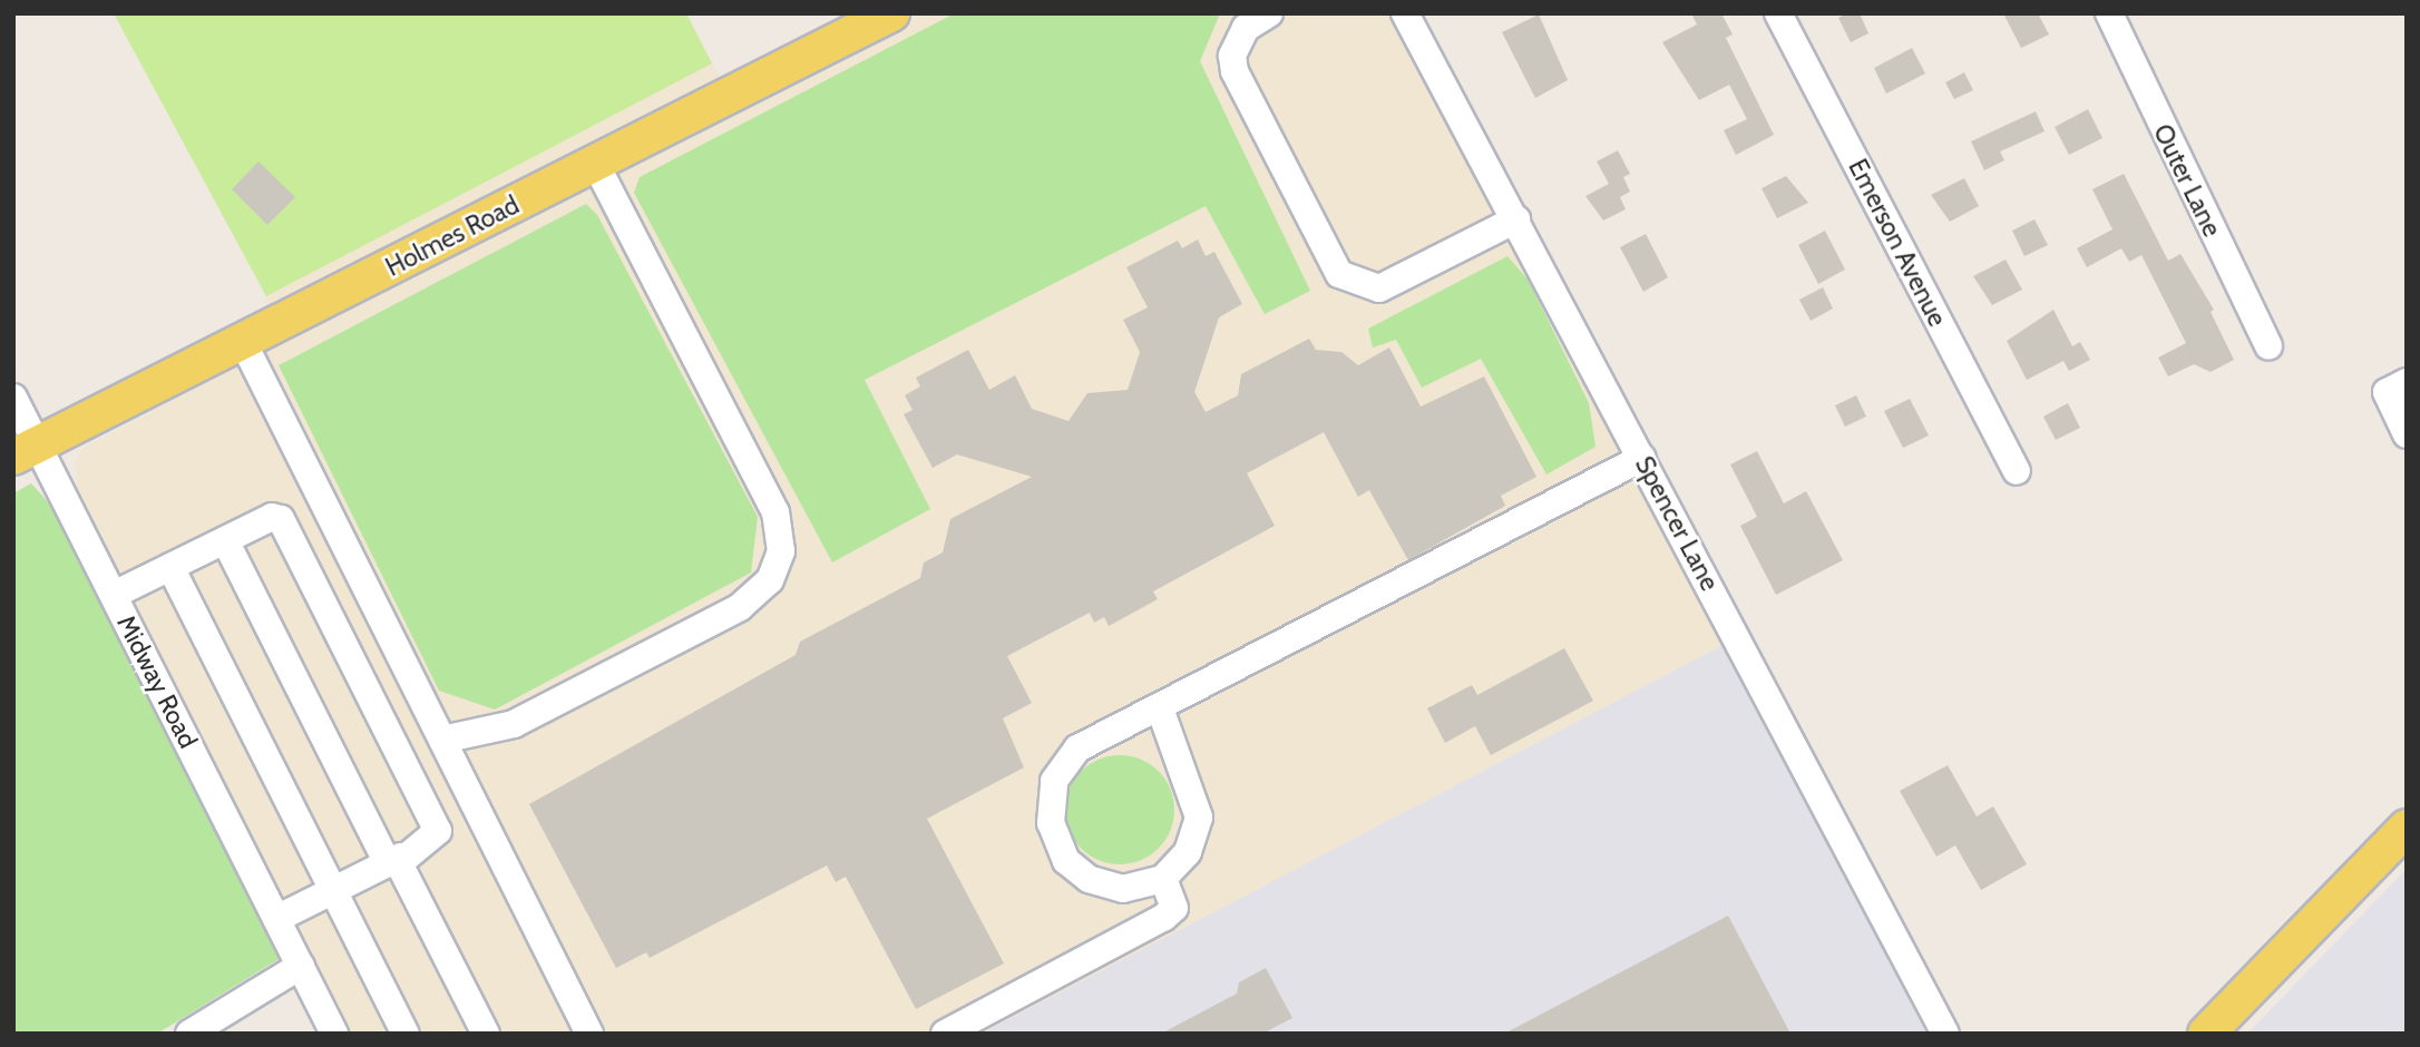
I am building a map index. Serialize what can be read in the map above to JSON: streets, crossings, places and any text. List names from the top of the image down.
{
  "streets": {
    "main road": ["Holmes Road"],
    "street": [
      "Outer Lane",
      "Emerson Avenue",
      "Spencer Lane",
      "Midway Road"
    ]
  },
  "crossings": [
    ["Holmes Road", "Midway Road"]
  ]
}
